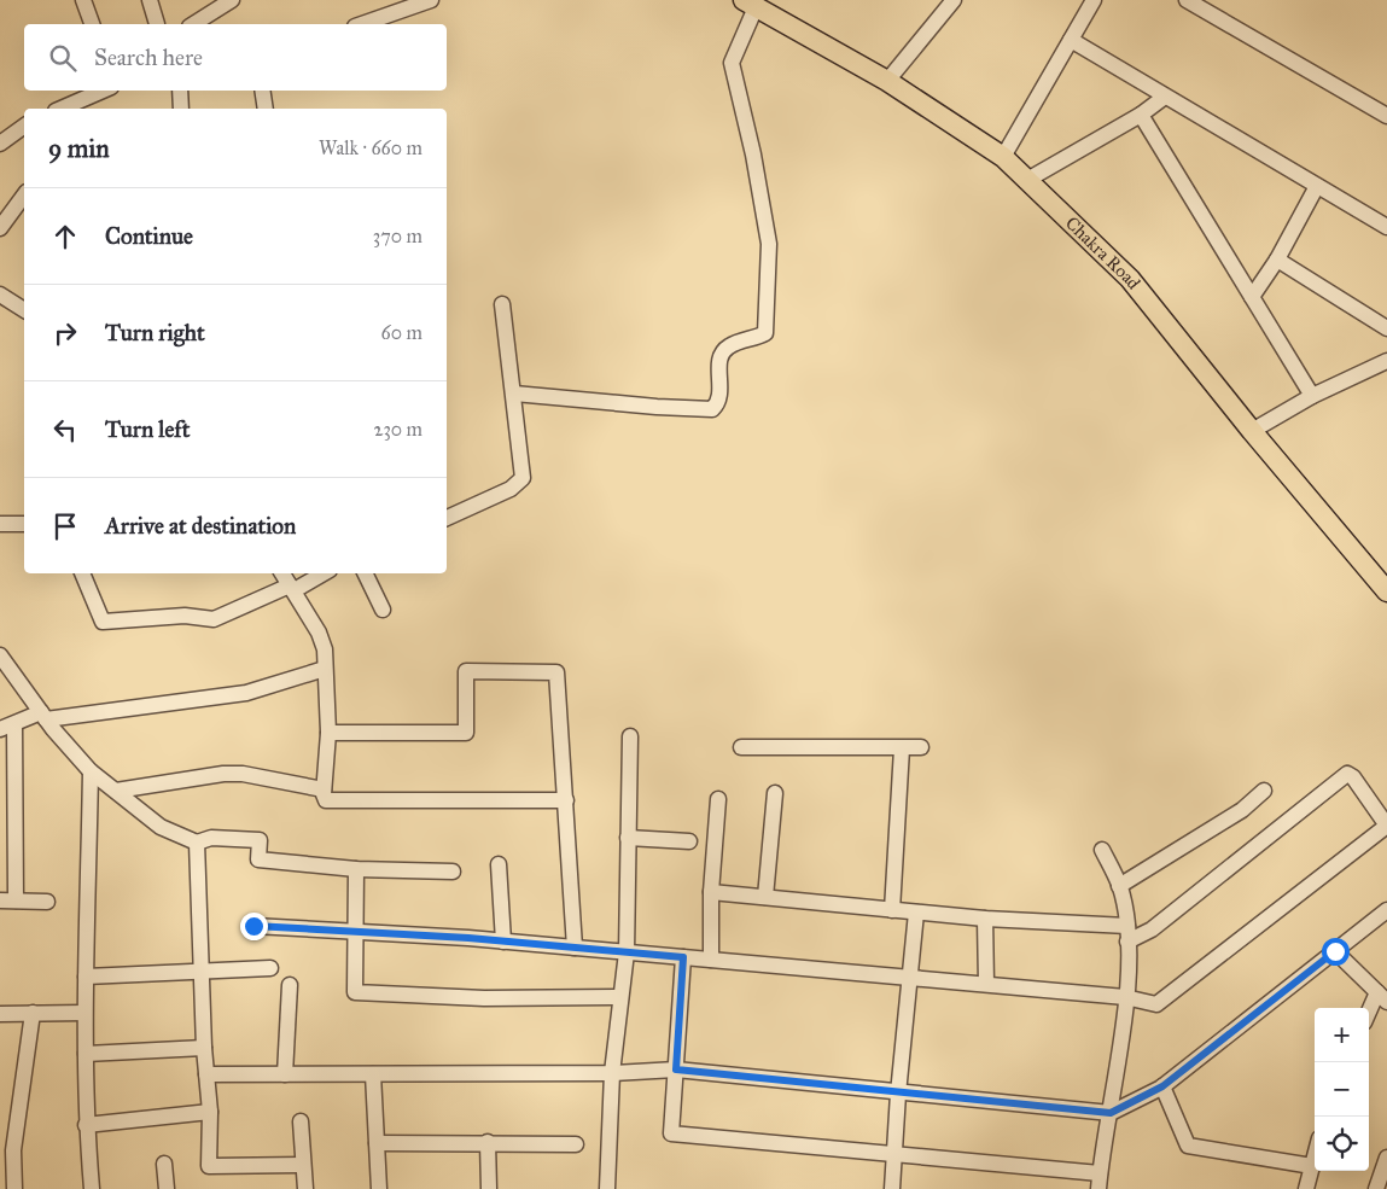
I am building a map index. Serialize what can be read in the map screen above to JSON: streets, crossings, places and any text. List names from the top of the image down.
{
  "streets": {
    "main road": ["Chakra Road"]
  },
  "page": {
    "search": "Search here",
    "heading": ["9 min", "Walk · 660 m"],
    "list": [
      ["Continue", "370 m"],
      ["Turn right", "60 m"],
      ["Turn left", "230 m"],
      "Arrive at destination"
    ],
    "map_buttons": ["+", "−"]
  }
}
